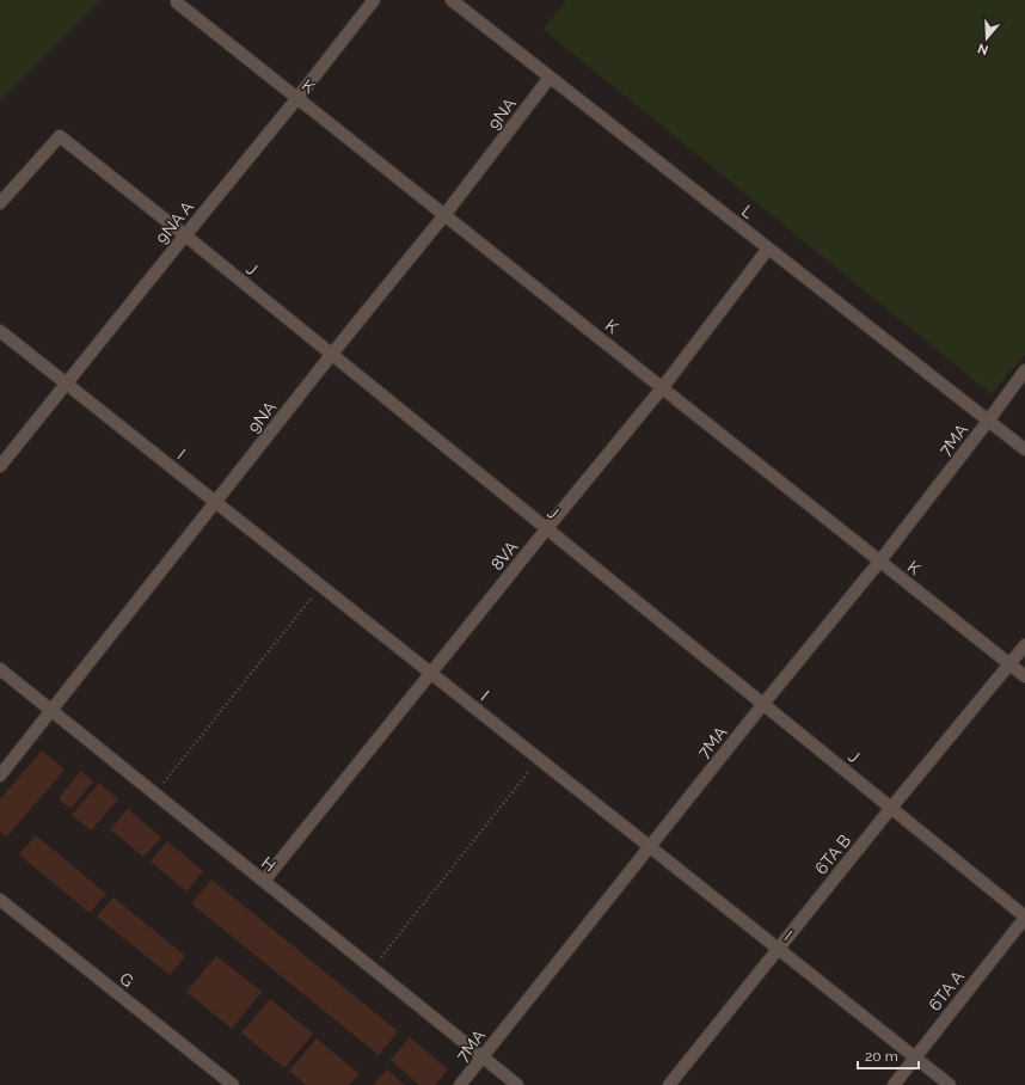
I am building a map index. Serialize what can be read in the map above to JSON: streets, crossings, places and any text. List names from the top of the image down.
{
  "streets": {
    "street": [
      "K",
      "9NA",
      "L",
      "9NA A",
      "J",
      "7MA",
      "I",
      "8VA",
      "6TA B",
      "H",
      "G",
      "6TA A"
    ]
  },
  "crossings": [
    ["K", "9NA"],
    ["K", "9NA A"],
    ["K", "7MA"],
    ["K", "8VA"],
    ["K", "6TA B"],
    ["9NA", "L"],
    ["9NA", "J"],
    ["9NA", "I"],
    ["9NA", "H"],
    ["L", "7MA"],
    ["L", "8VA"],
    ["9NA A", "J"],
    ["9NA A", "I"],
    ["J", "7MA"],
    ["J", "8VA"],
    ["J", "6TA B"],
    ["J", "6TA A"],
    ["7MA", "I"],
    ["7MA", "H"],
    ["I", "8VA"],
    ["I", "6TA B"],
    ["I", "6TA A"],
    ["8VA", "H"]
  ],
  "scale_bar": "20 m",
  "north": "bottom"
}
